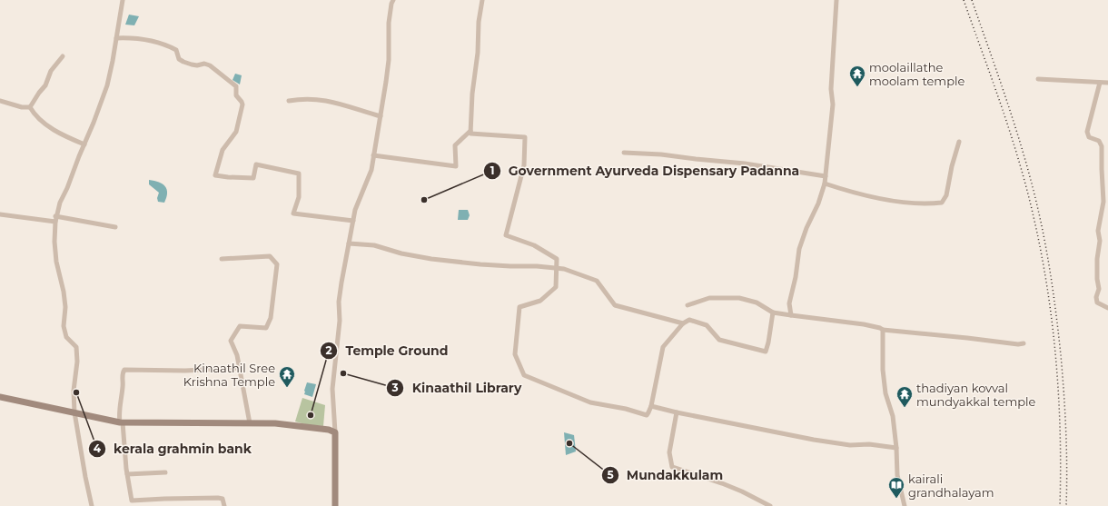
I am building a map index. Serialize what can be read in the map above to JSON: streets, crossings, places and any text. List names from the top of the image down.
{
  "places": {
    "temple": ["moolaillathe moolam temple", "Kinaathil Sree Krishna Temple", "thadiyan kovval mundyakkal temple"],
    "other": [
      "Government Ayurveda Dispensary Padanna",
      "Kinaathil Library",
      "kerala grahmin bank",
      "Temple Ground",
      "Mundakkulam"
    ],
    "library": ["kairali grandhalayam"]
  }
}
